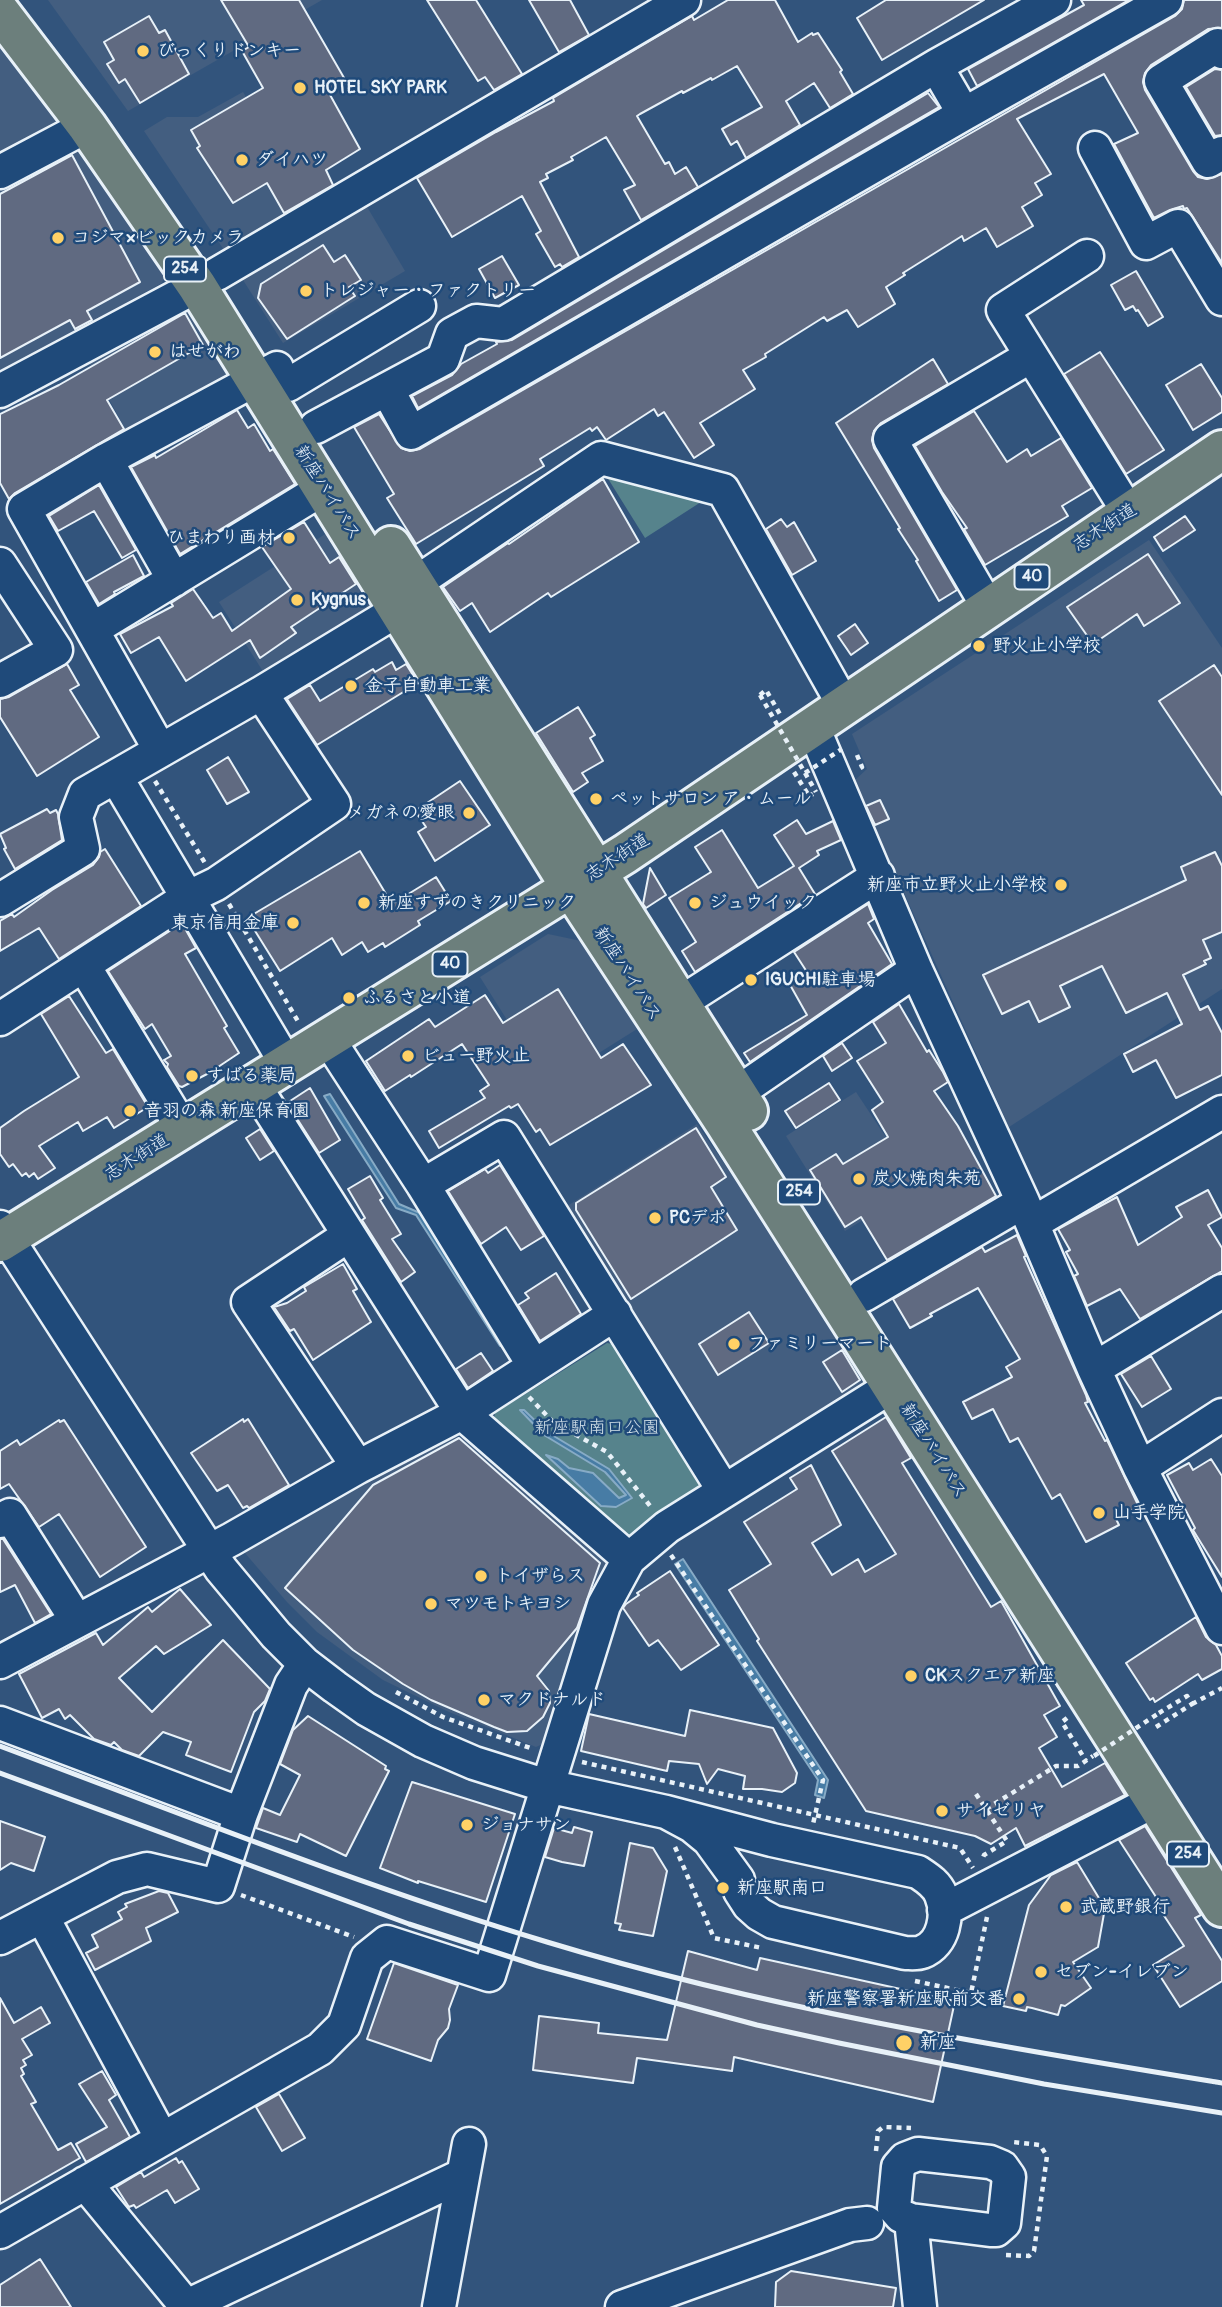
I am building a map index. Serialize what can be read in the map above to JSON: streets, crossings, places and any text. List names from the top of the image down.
{
  "streets": {
    "main road": [
      "254",
      "新座バイパス",
      "志木街道",
      "40"
    ]
  },
  "crossings": [
    ["新座バイパス", "志木街道"]
  ],
  "parks": ["新座駅南口公園"],
  "places": [
    "びっくりドンキー",
    "HOTEL SKY PARK",
    "ダイハツ",
    "コジマ×ビックカメラ",
    "トレジャー・ファクトリー",
    "はせがわ",
    "ひまわり画材",
    "Kygnus",
    "野火止小学校",
    "金子自動車工業",
    "ペットサロン ア・ムール",
    "メガネの愛眼",
    "新座市立野火止小学校",
    "新座すずのきクリニック",
    "ジュウイック",
    "東京信用金庫",
    "IGUCHI駐車場",
    "ふるさと小道",
    "ビュー野火止",
    "すばる薬局",
    "音羽の森 新座保育園",
    "炭火焼肉朱苑",
    "PCデポ",
    "ファミリーマート",
    "山手学院",
    "トイザらス",
    "マツモトキヨシ",
    "CKスクエア新座",
    "マクドナルド",
    "サイゼリヤ",
    "ジョナサン",
    "新座駅南口",
    "武蔵野銀行",
    "セブン-イレブン",
    "新座警察署新座駅前交番",
    "新座"
  ]
}
